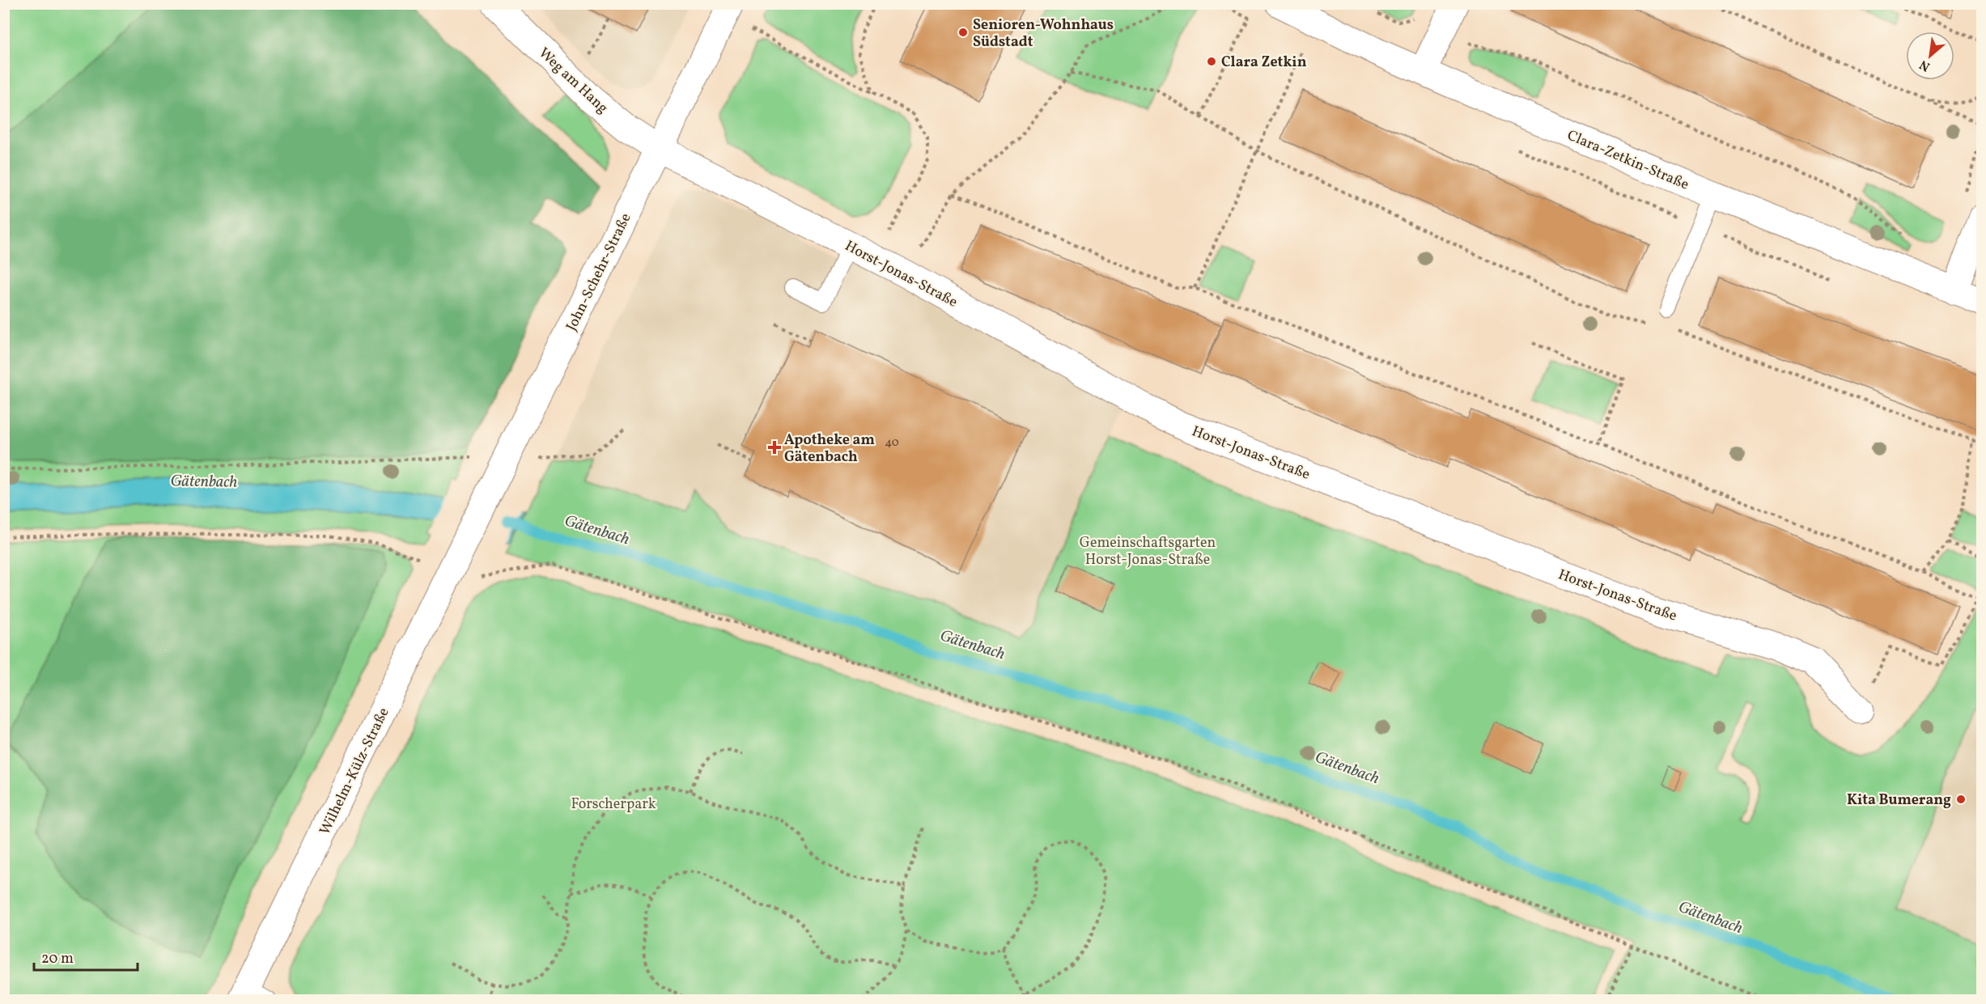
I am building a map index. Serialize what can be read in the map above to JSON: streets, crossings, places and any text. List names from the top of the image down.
{
  "streets": {
    "street": [
      "Weg am Hang",
      "Clara-Zetkin-Straße",
      "John-Schehr-Straße",
      "Horst-Jonas-Straße",
      "Wilhelm-Külz-Straße"
    ]
  },
  "crossings": [
    ["Weg am Hang", "John-Schehr-Straße"],
    ["Weg am Hang", "Horst-Jonas-Straße"],
    ["John-Schehr-Straße", "Horst-Jonas-Straße"],
    ["John-Schehr-Straße", "Wilhelm-Külz-Straße"]
  ],
  "water": ["Gätenbach"],
  "parks": ["Gemeinschaftsgarten Horst-Jonas-Straße", "Forscherpark"],
  "places": {
    "other": ["Senioren-Wohnhaus Südstadt", "Clara Zetkin", "Kita Bumerang"],
    "health": ["Apotheke am Gätenbach"]
  },
  "house_numbers": ["40"],
  "scale_bar": "20 m",
  "north": "bottom left"
}
